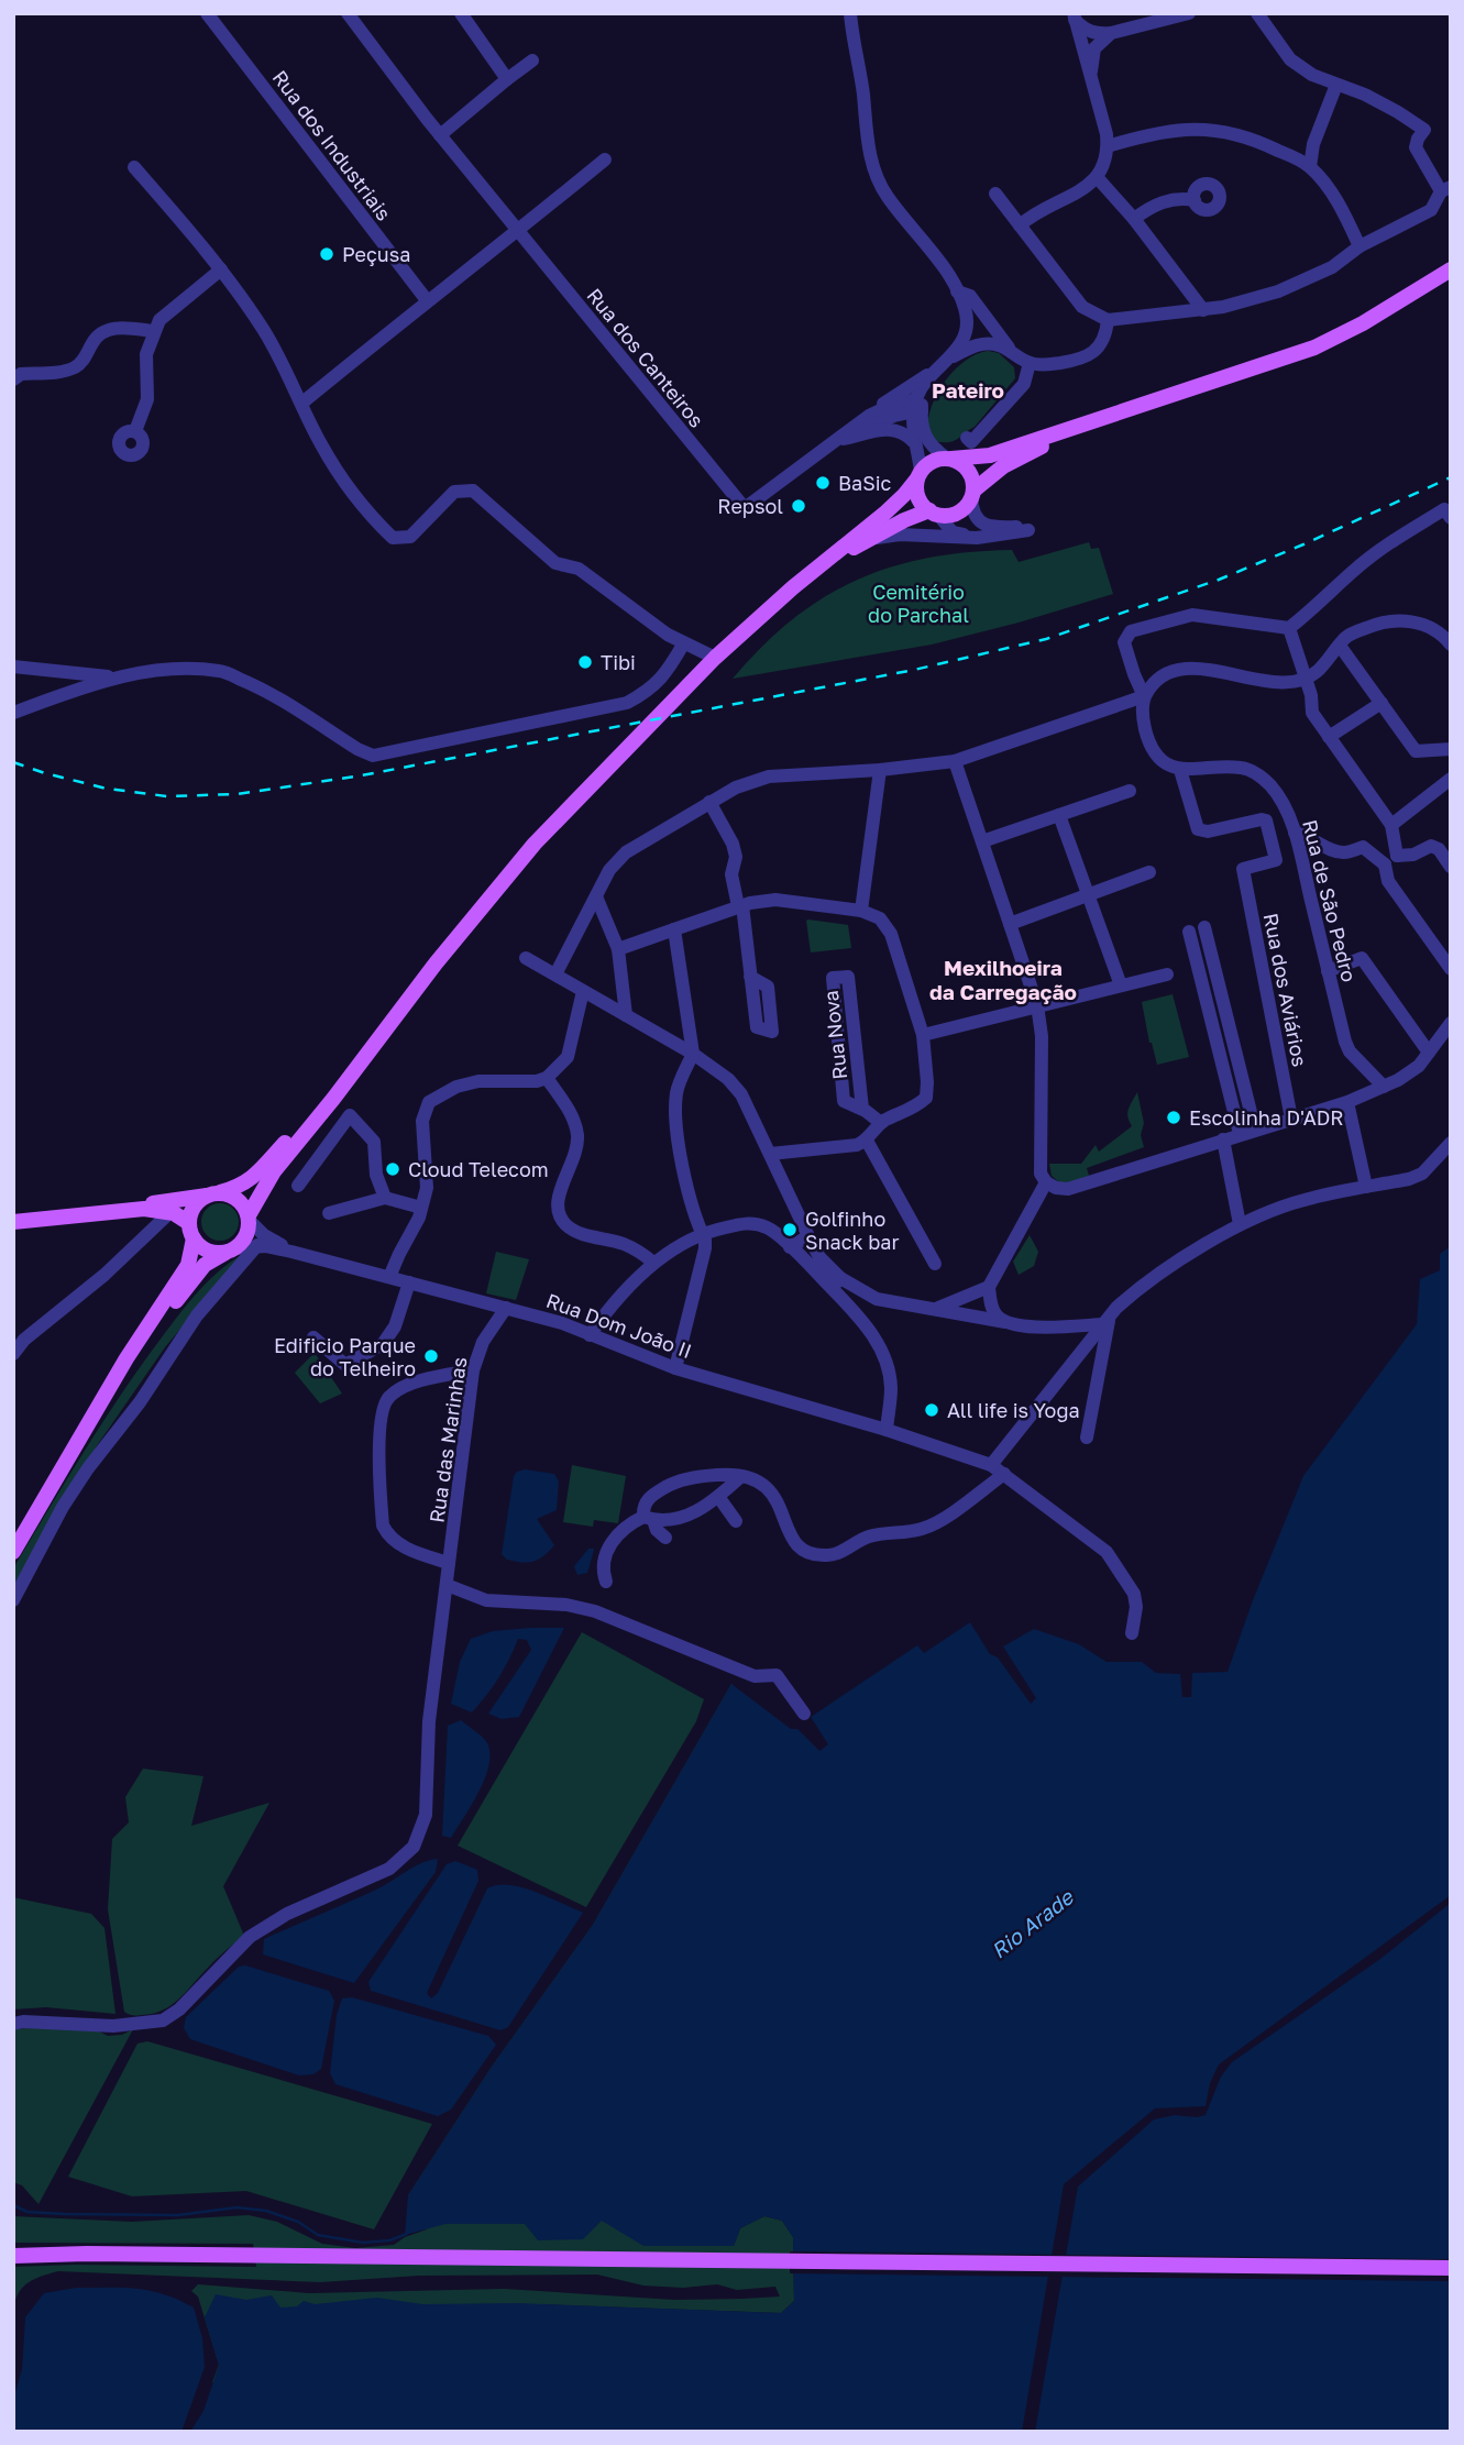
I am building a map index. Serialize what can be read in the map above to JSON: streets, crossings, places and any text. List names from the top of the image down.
{
  "streets": {
    "street": [
      "Rua dos Industriais",
      "Rua dos Canteiros",
      "Rua de São Pedro",
      "Rua dos Aviários",
      "Rua Nova",
      "Rua Dom João II",
      "Rua das Marinhas"
    ]
  },
  "crossings": [
    ["Rua de São Pedro", "Rua dos Aviários"],
    ["Rua Dom João II", "Rua das Marinhas"]
  ],
  "districts": ["Pateiro", "Mexilhoeira da Carregação"],
  "water": ["Rio Arade"],
  "parks": ["Cemitério do Parchal"],
  "places": [
    "Peçusa",
    "BaSic",
    "Repsol",
    "Tibi",
    "Escolinha D'ADR",
    "Cloud Telecom",
    "Golfinho Snack bar",
    "Edificio Parque do Telheiro",
    "All life is Yoga"
  ]
}
